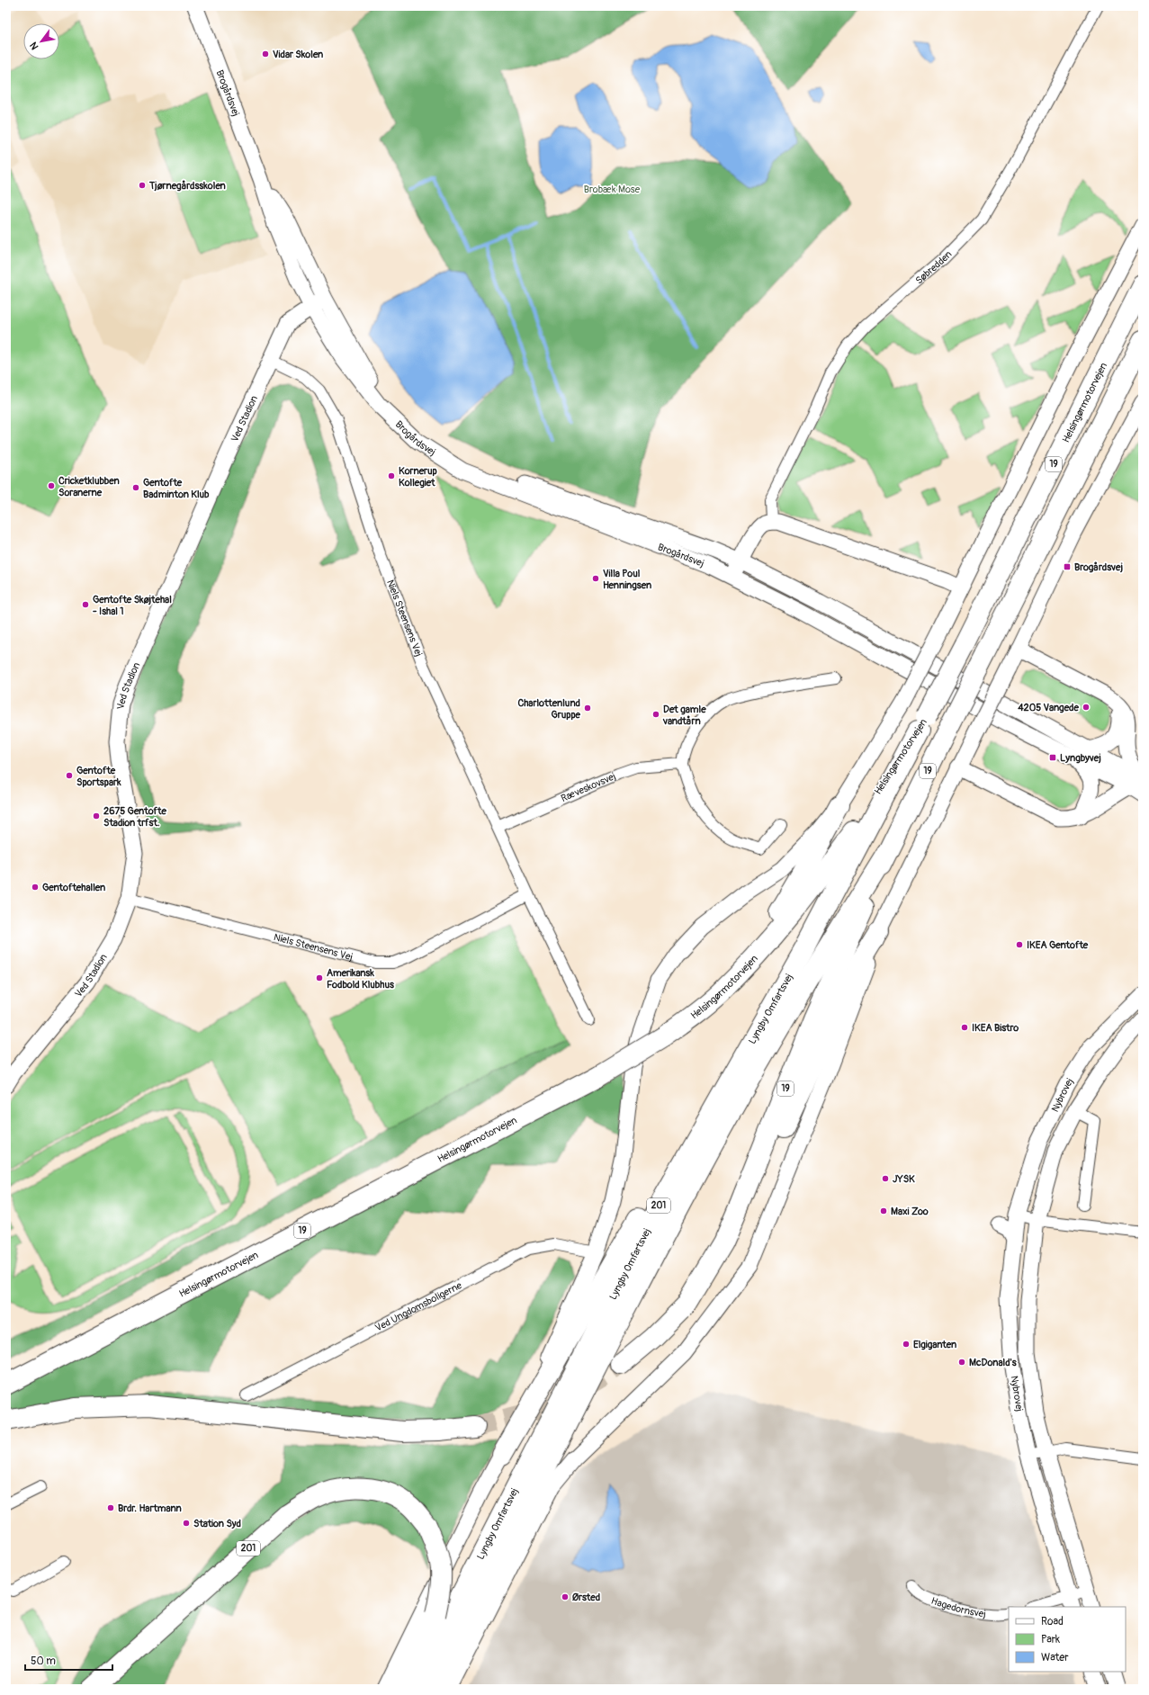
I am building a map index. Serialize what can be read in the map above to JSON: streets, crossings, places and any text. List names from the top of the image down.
{
  "streets": {
    "highway": [
      "Helsingørmotorvejen",
      "19",
      "Lyngby Omfartsvej",
      "201"
    ],
    "street": [
      "Brogårdsvej",
      "Søbredden",
      "Ved Stadion",
      "Niels Steensens Vej",
      "Ræveskovsvej",
      "Nybrovej",
      "Ved Ungdomsboligerne",
      "Hagedornsvej"
    ]
  },
  "crossings": [
    ["Brogårdsvej", "Ved Stadion"],
    ["Helsingørmotorvejen", "Lyngby Omfartsvej"],
    ["Ved Stadion", "Niels Steensens Vej"],
    ["19", "Lyngby Omfartsvej"],
    ["Niels Steensens Vej", "Ræveskovsvej"]
  ],
  "parks": ["Brobæk Mose"],
  "places": {
    "other": [
      "Vidar Skolen",
      "Tjørnegårdsskolen",
      "Kornerup Kollegiet",
      "Cricketklubben Soranerne",
      "Gentofte Badminton Klub",
      "Villa Poul Henningsen",
      "Gentofte Skøjtehal - Ishal 1",
      "4205 Vangede",
      "Charlottenlund Gruppe",
      "Det gamle vandtårn",
      "Gentofte Sportspark",
      "2675 Gentofte Stadion trfst.",
      "Gentoftehallen",
      "IKEA Gentofte",
      "Amerikansk Fodbold Klubhus",
      "IKEA Bistro",
      "JYSK",
      "Maxi Zoo",
      "Elgiganten",
      "McDonald's",
      "Brdr. Hartmann",
      "Station Syd",
      "Ørsted"
    ],
    "transit": ["Brogårdsvej", "Lyngbyvej"]
  },
  "legend": ["Road", "Park", "Water"],
  "scale_bar": "50 m",
  "north": "bottom left"
}
